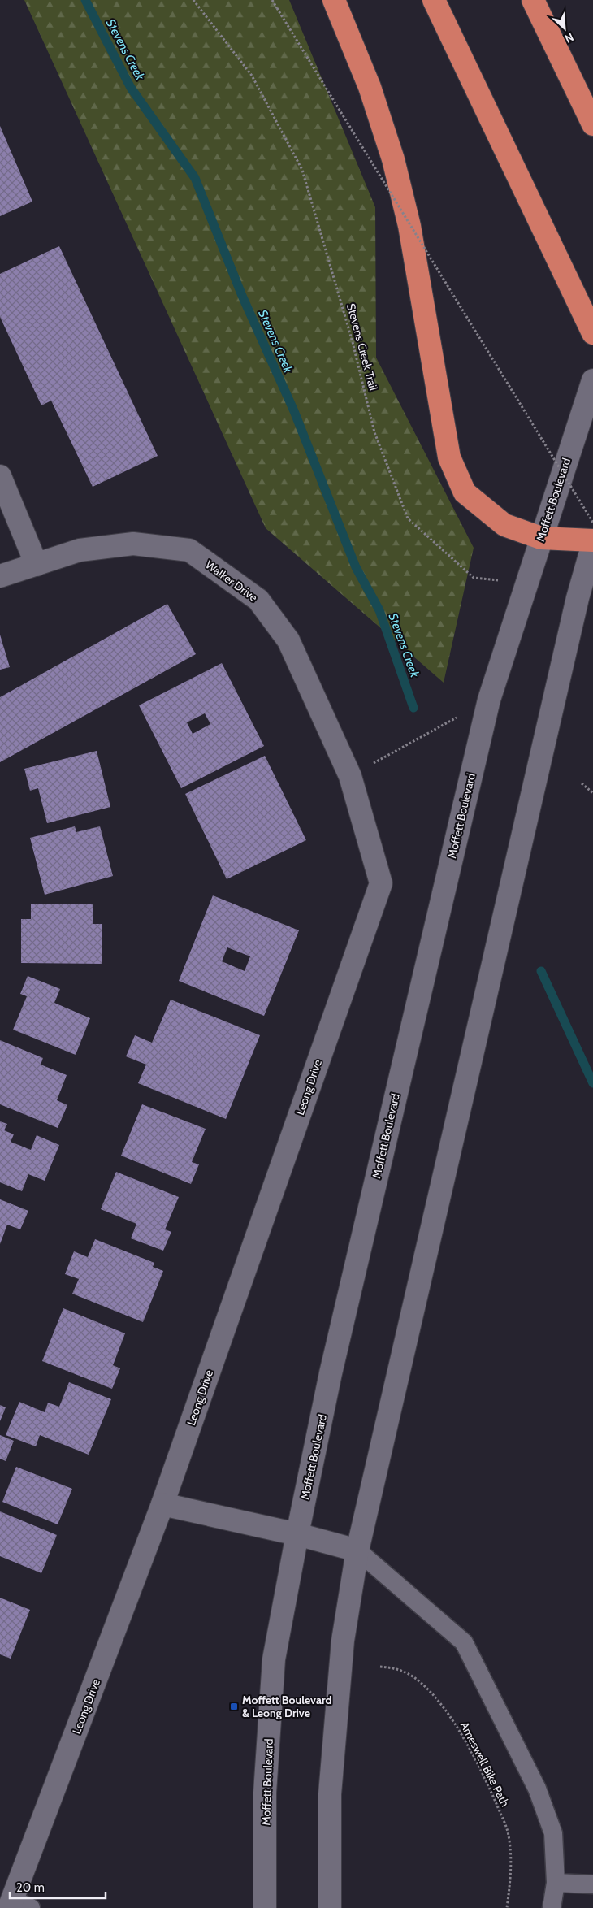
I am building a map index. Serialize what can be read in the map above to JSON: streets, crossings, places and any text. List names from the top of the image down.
{
  "streets": {
    "main road": ["Moffett Boulevard", "Walker Drive", "Leong Drive"],
    "path": ["Stevens Creek Trail", "Ameswell Bike Path"]
  },
  "crossings": [
    ["Stevens Creek Trail", "Moffett Boulevard"],
    ["Walker Drive", "Leong Drive"]
  ],
  "water": ["Stevens Creek"],
  "places": {
    "transit": ["Moffett Boulevard & Leong Drive"]
  },
  "scale_bar": "20 m",
  "north": "bottom right"
}
